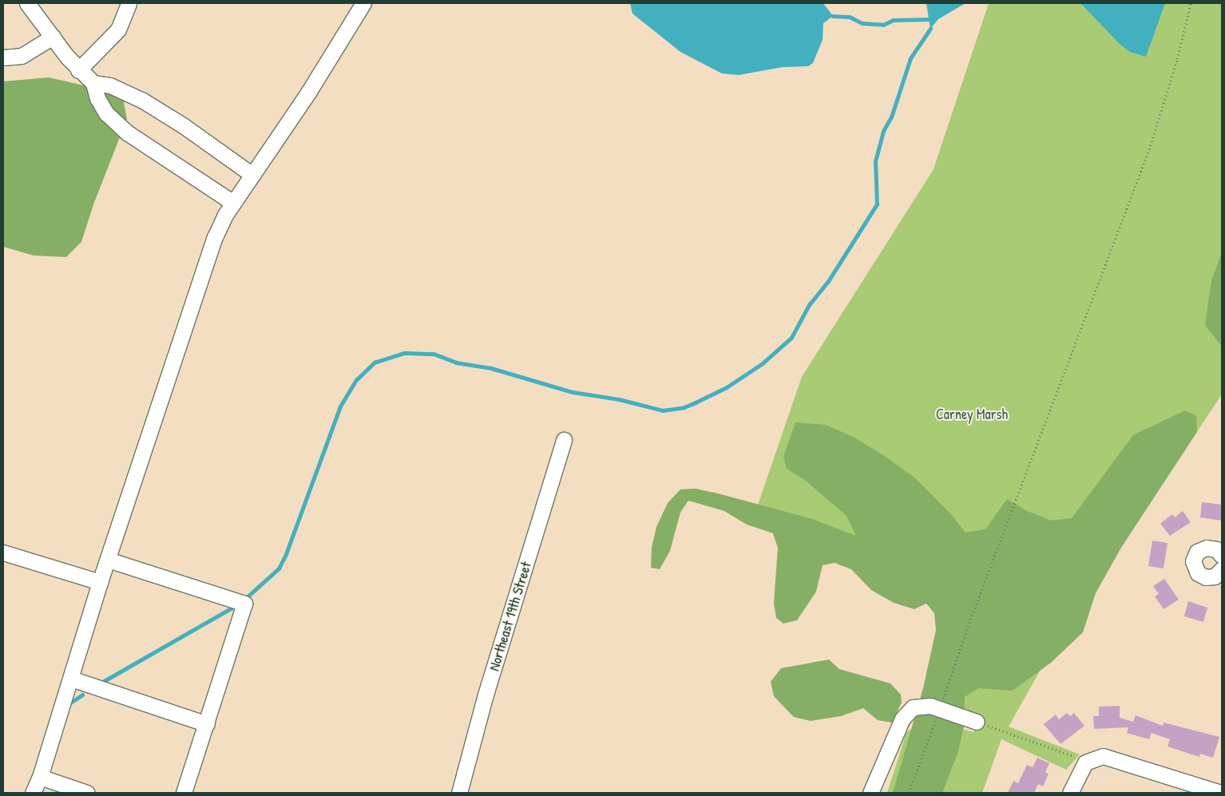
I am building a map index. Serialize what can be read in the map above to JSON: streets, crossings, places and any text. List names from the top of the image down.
{
  "streets": {
    "street": ["Northeast 19th Street"]
  },
  "parks": ["Carney Marsh"]
}
